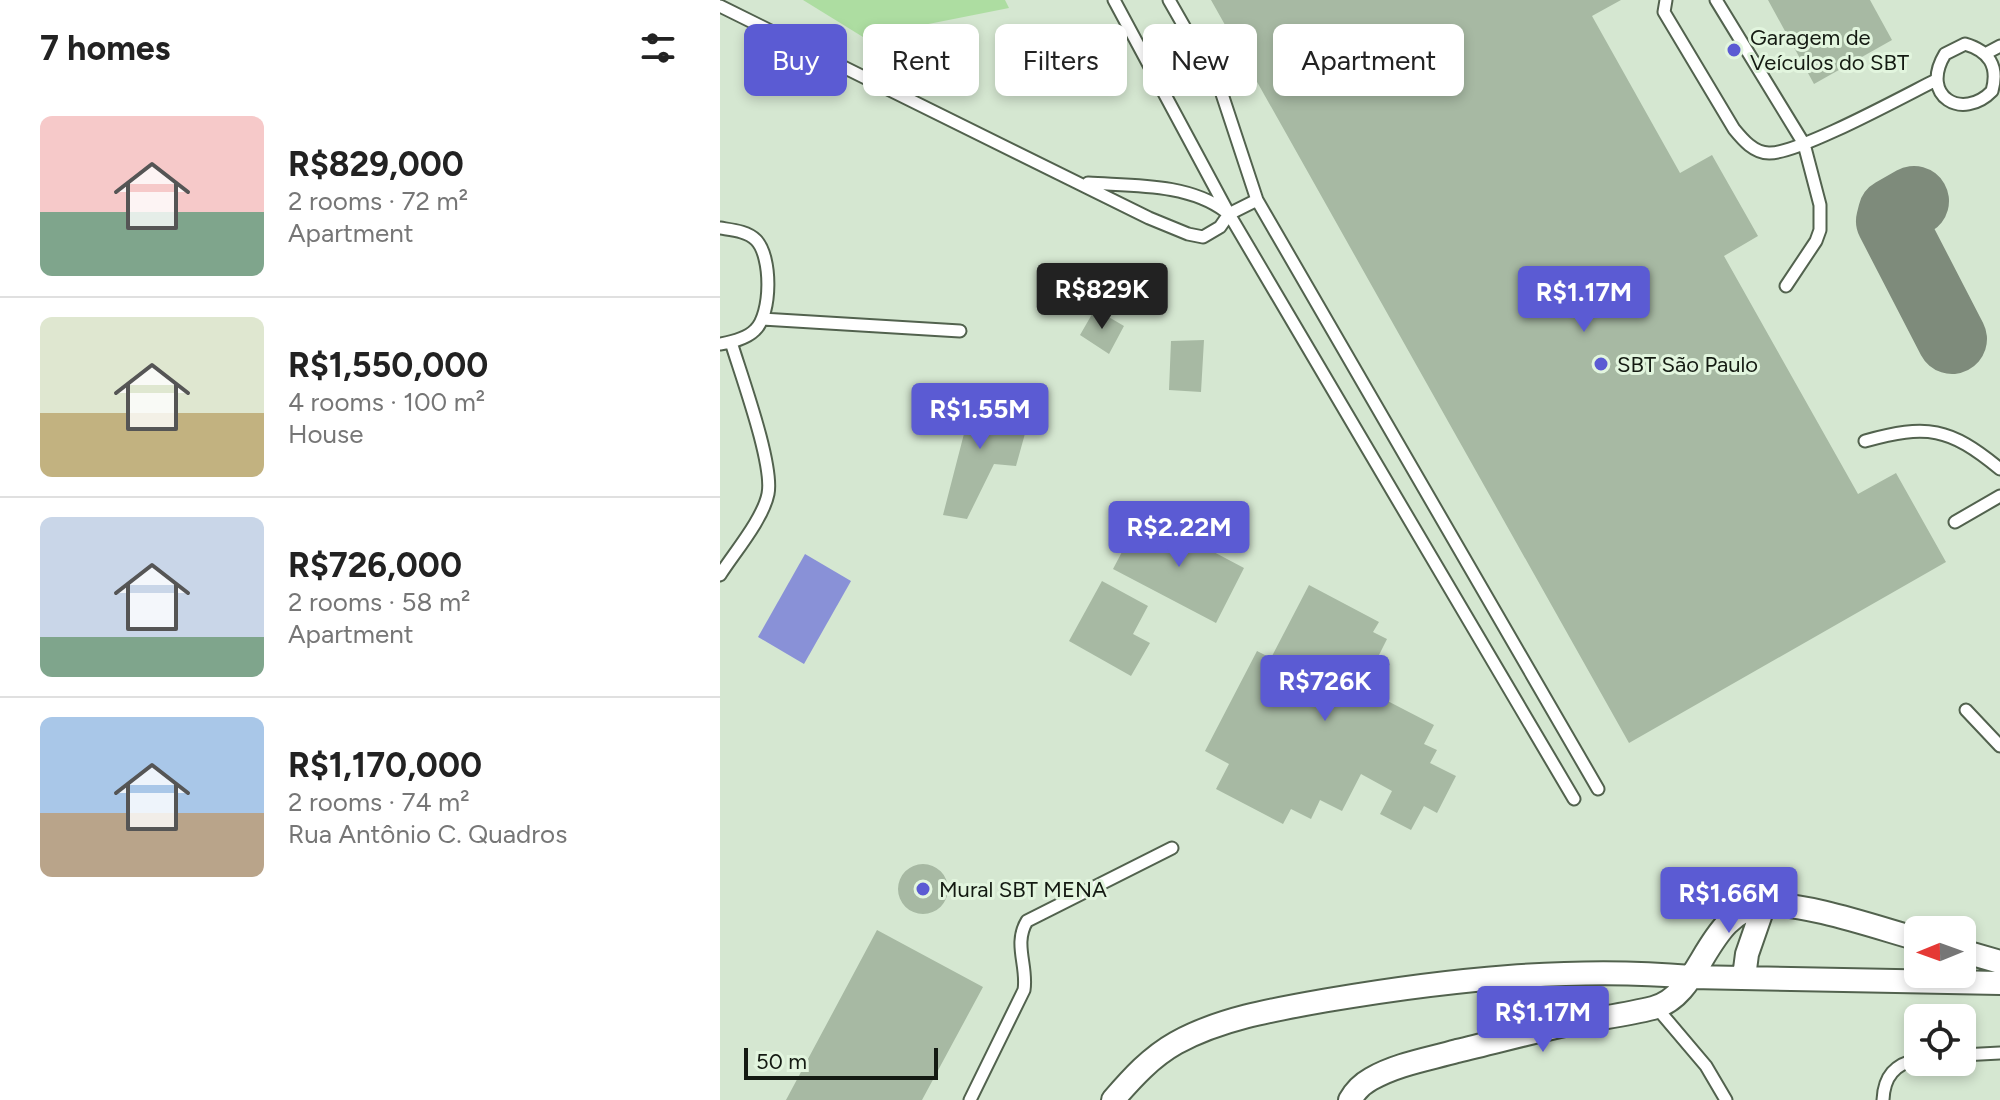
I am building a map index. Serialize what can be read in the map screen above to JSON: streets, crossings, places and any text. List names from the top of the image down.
{
  "places": ["Garagem de Veículos do SBT", "SBT São Paulo", "Mural SBT MENA"],
  "scale_bar": "50 m",
  "north": "left",
  "page": {
    "heading": "7 homes",
    "chip": [
      "Buy",
      "Rent",
      "Filters",
      "New",
      "Apartment"
    ],
    "list": [
      {
        "name": "R$829,000",
        "note": "2 rooms · 72 m² · Apartment"
      },
      {
        "name": "R$1,550,000",
        "note": "4 rooms · 100 m² · House"
      },
      {
        "name": "R$726,000",
        "note": "2 rooms · 58 m² · Apartment"
      },
      {
        "name": "R$1,170,000",
        "note": "2 rooms · 74 m² · Rua Antônio C. Quadros"
      }
    ],
    "price": [
      "R$829K",
      "R$1.17M",
      "R$1.55M",
      "R$2.22M",
      "R$726K",
      "R$1.66M",
      "R$1.17M"
    ],
    "scale": "50 m"
  }
}
